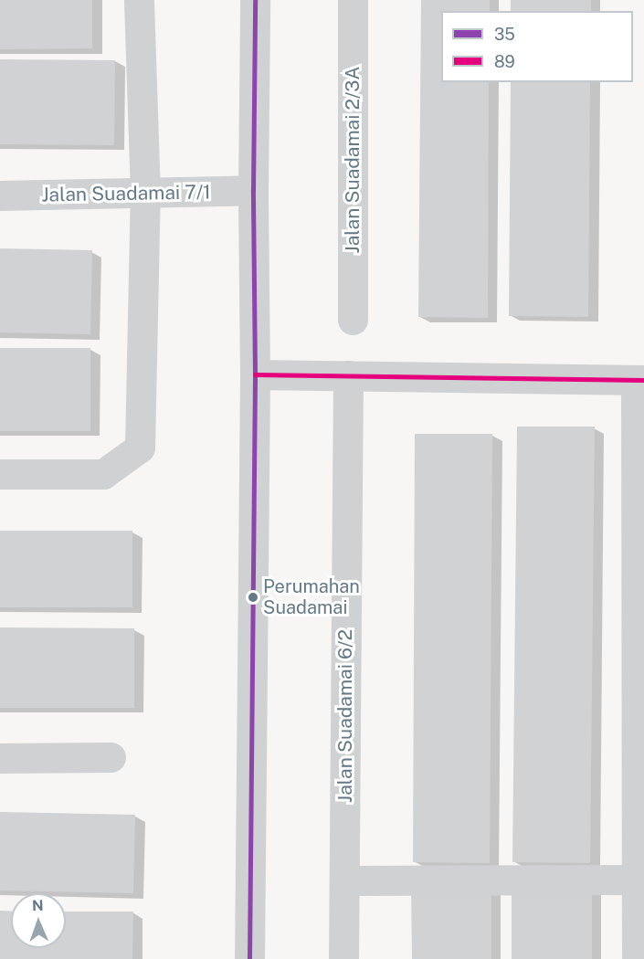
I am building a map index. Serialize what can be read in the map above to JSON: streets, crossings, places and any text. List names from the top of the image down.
{
  "streets": {
    "street": ["Jalan Suadamai 2/3A", "Jalan Suadamai 7/1", "Jalan Suadamai 6/2"]
  },
  "places": ["Perumahan Suadamai"],
  "lines": ["transit line 35", "transit line 89"],
  "legend": ["35", "89"],
  "north": "top"
}
